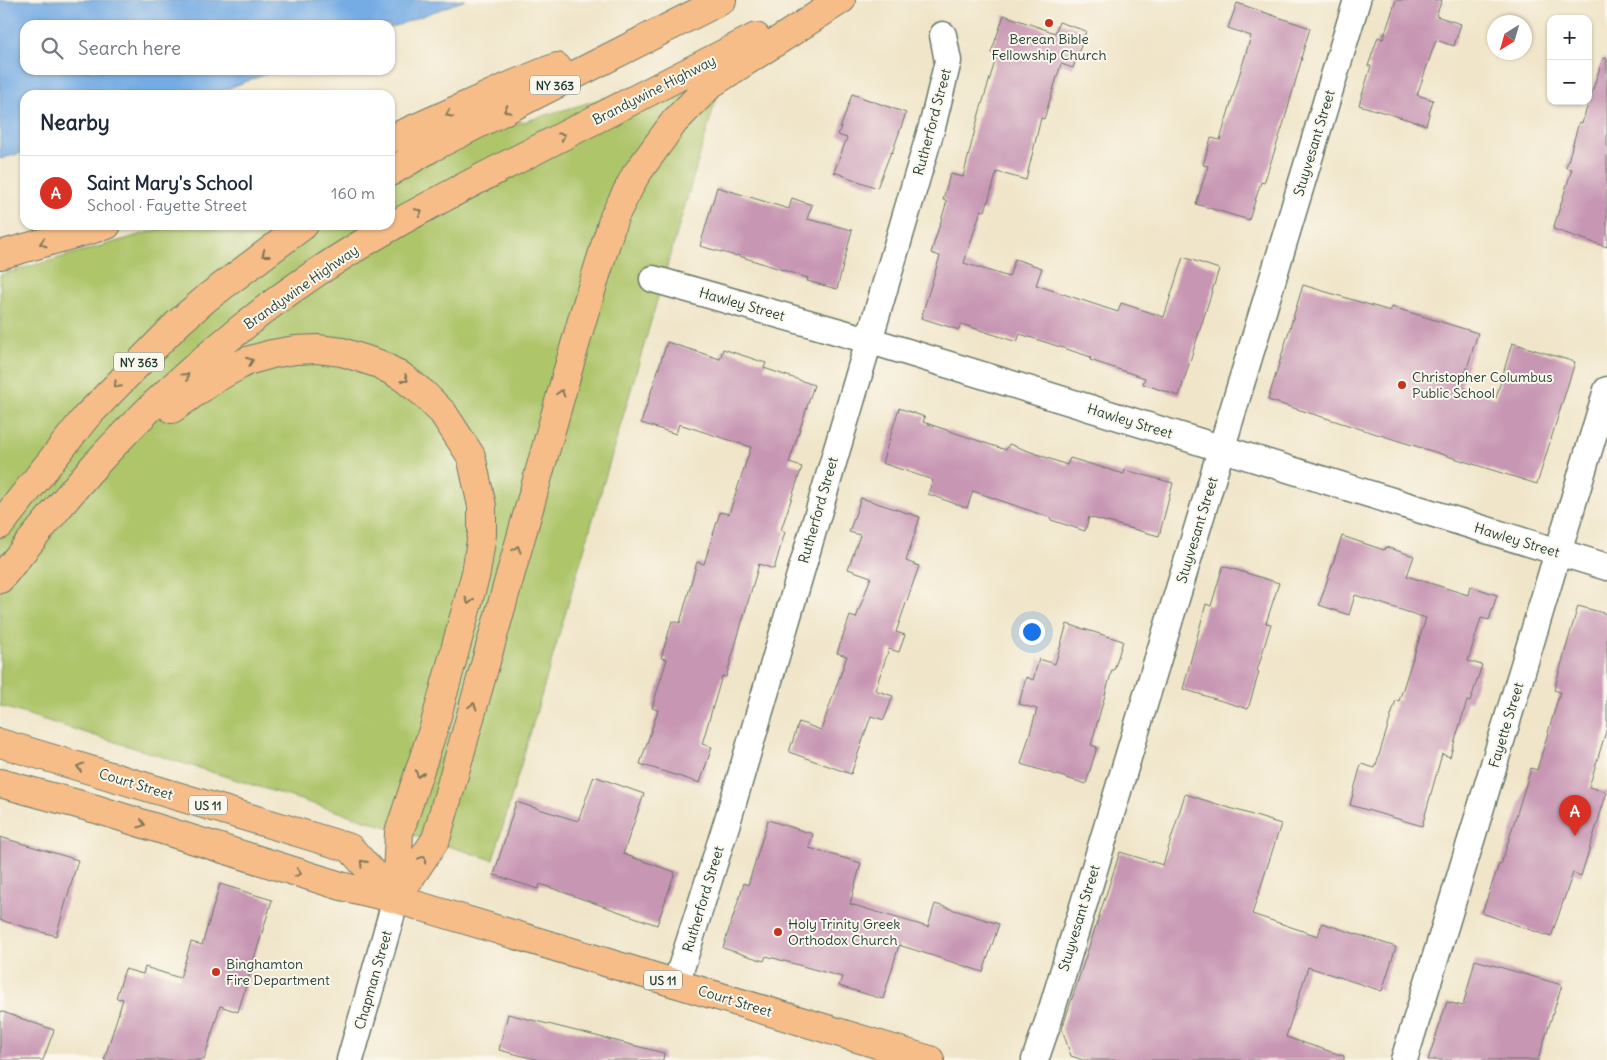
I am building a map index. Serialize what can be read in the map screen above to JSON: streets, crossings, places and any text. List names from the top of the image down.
{
  "streets": {
    "main road": [
      "NY 363",
      "Brandywine Highway",
      "Court Street",
      "US 11"
    ],
    "street": [
      "Rutherford Street",
      "Stuyvesant Street",
      "Hawley Street",
      "Fayette Street",
      "Chapman Street"
    ]
  },
  "crossings": [
    ["Rutherford Street", "Hawley Street"],
    ["Rutherford Street", "Court Street"],
    ["Stuyvesant Street", "Hawley Street"],
    ["Hawley Street", "Fayette Street"],
    ["Court Street", "Chapman Street"]
  ],
  "places": [
    "Berean Bible Fellowship Church",
    "Christopher Columbus Public School",
    "Holy Trinity Greek Orthodox Church",
    "Binghamton Fire Department"
  ],
  "north": "bottom left",
  "page": {
    "map_buttons": ["+", "−"],
    "search": "Search here",
    "heading": "Nearby",
    "list": [
      {
        "mark": "A",
        "name": "Saint Mary's School",
        "note": "School · Fayette Street",
        "value": "160 m"
      }
    ],
    "pins": "A"
  }
}
